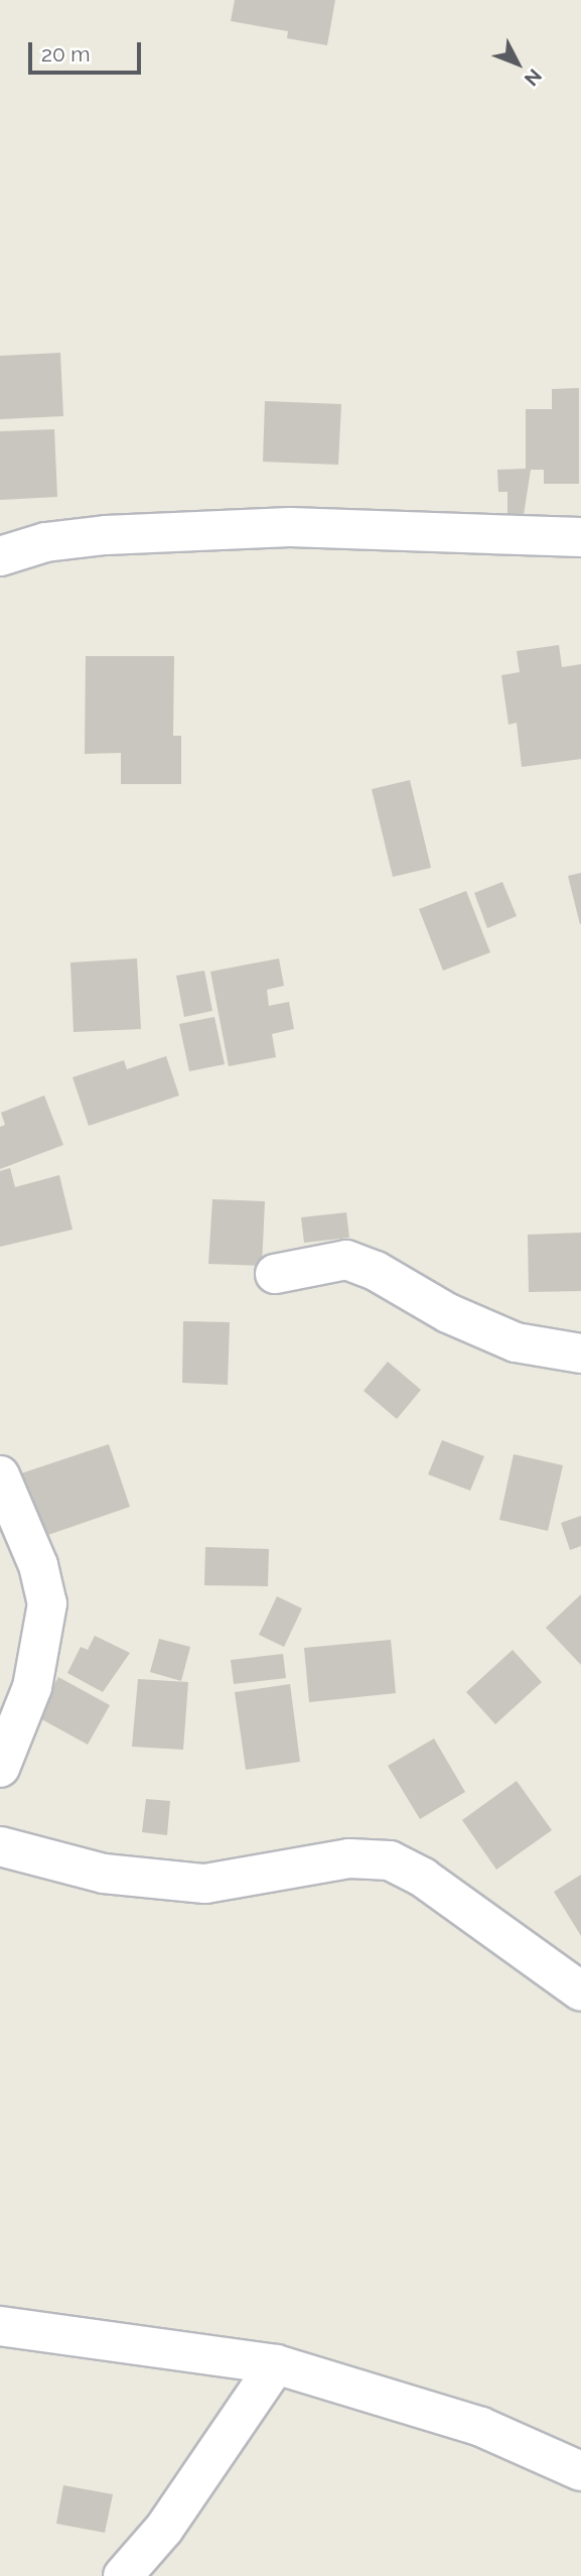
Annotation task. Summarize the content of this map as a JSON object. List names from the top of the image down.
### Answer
{
  "scale_bar": "20 m",
  "north": "bottom right"
}
